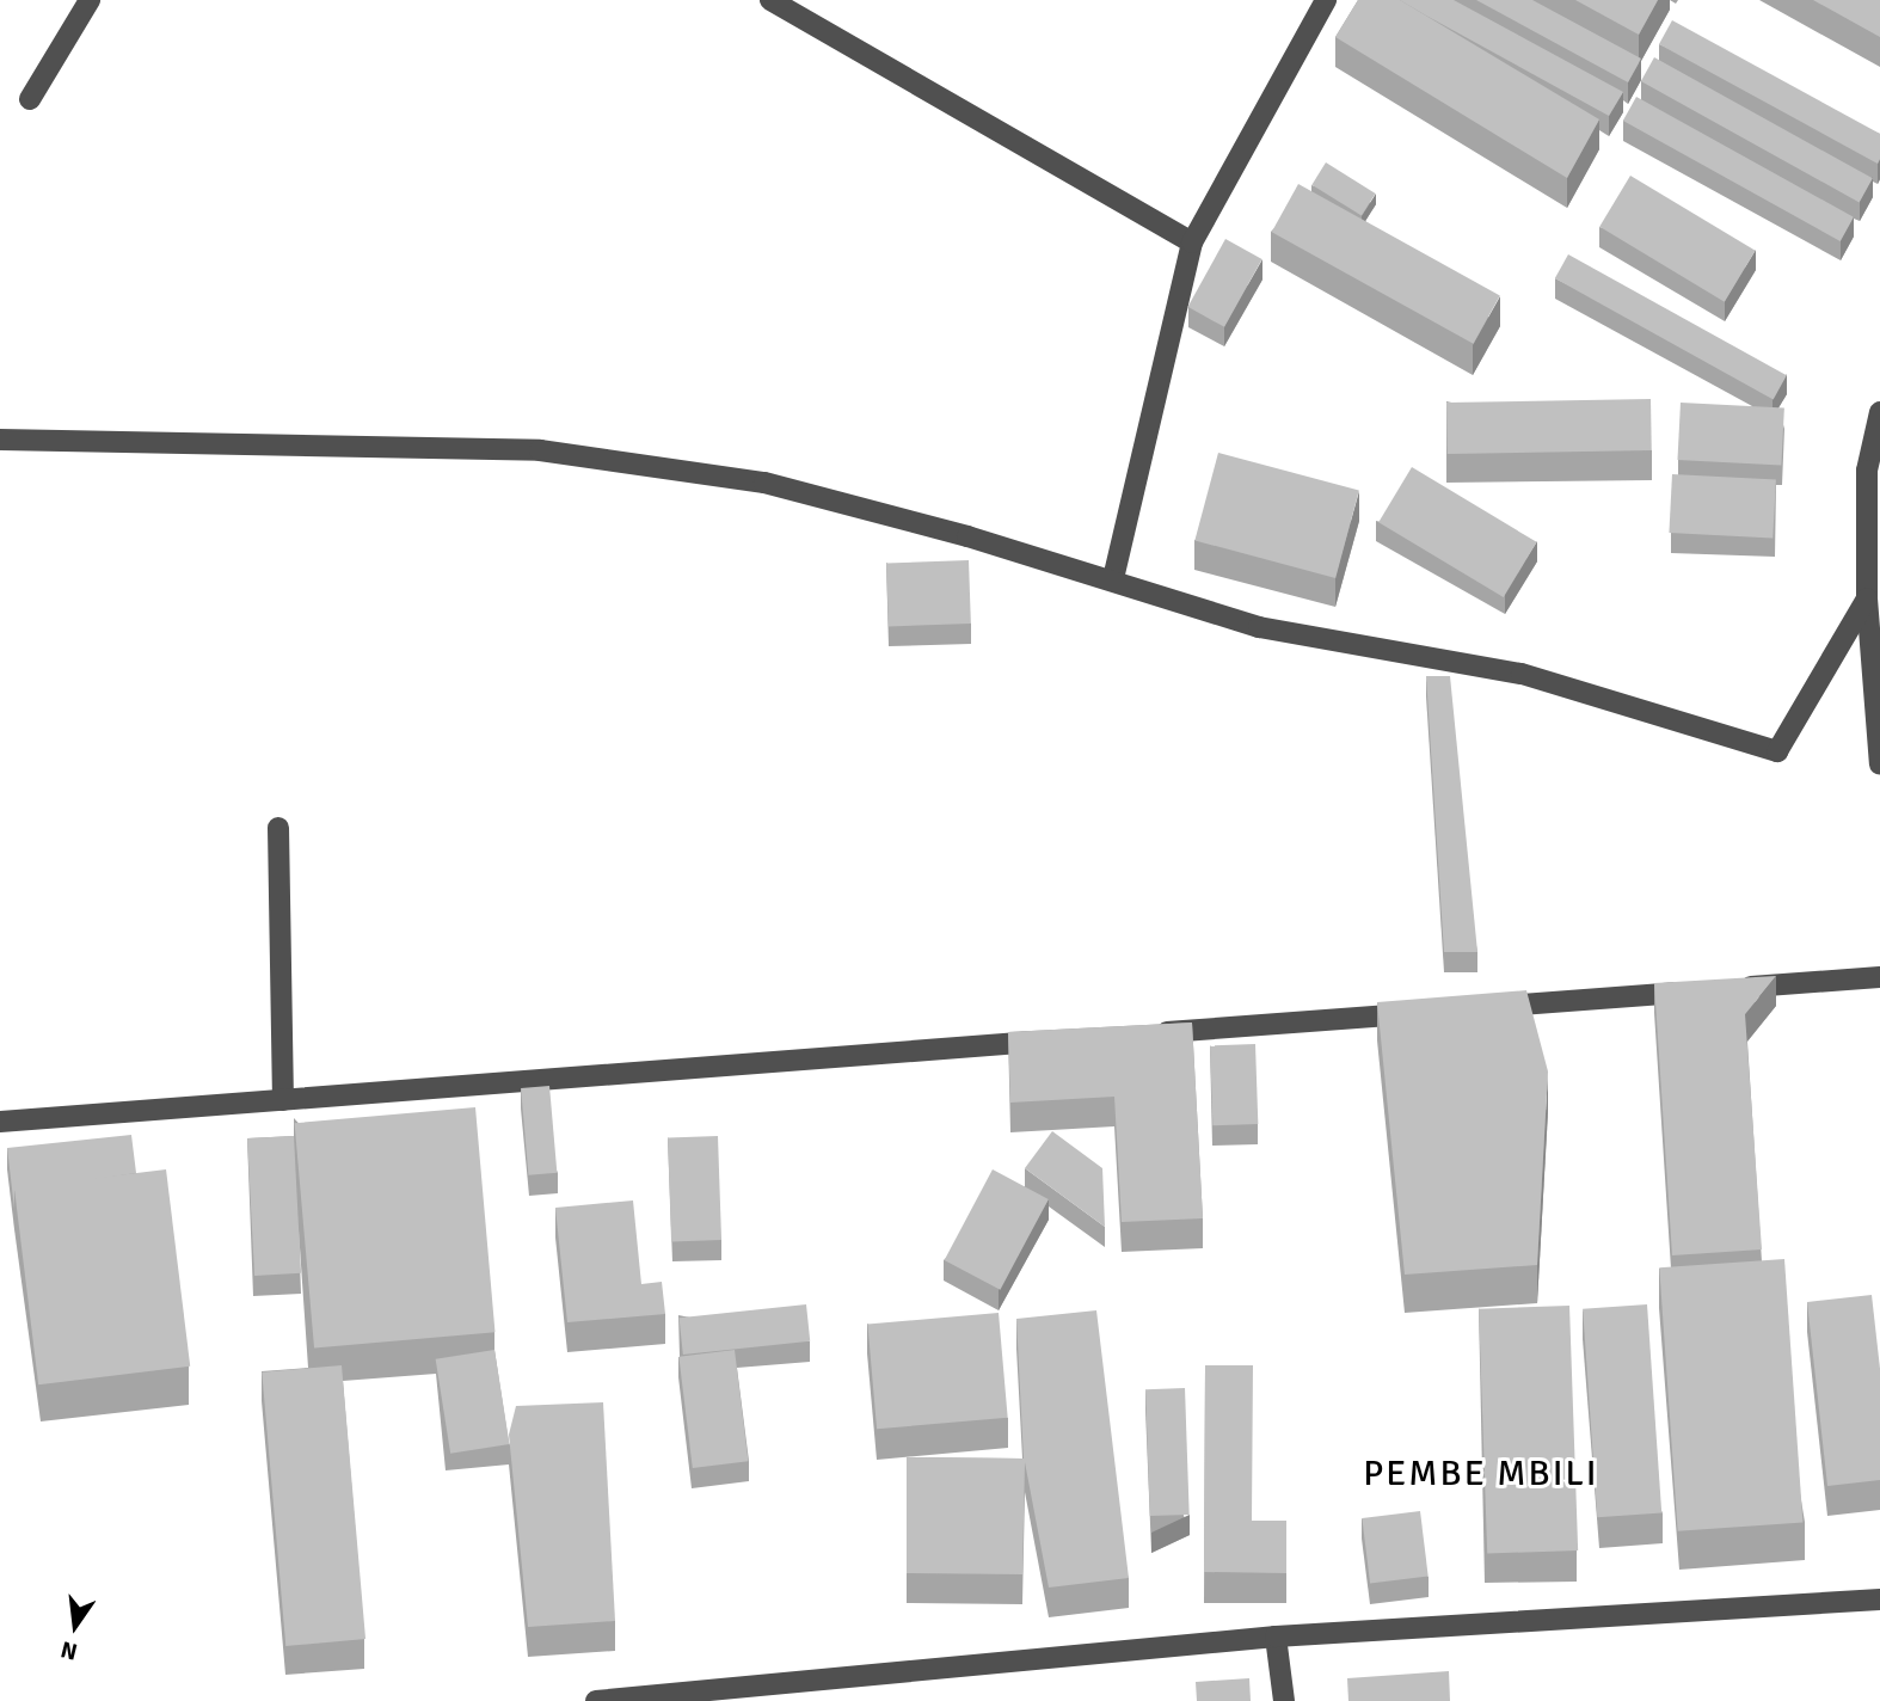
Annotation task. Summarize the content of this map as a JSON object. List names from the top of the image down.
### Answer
{
  "districts": ["PEMBE MBILI"],
  "north": "bottom"
}
